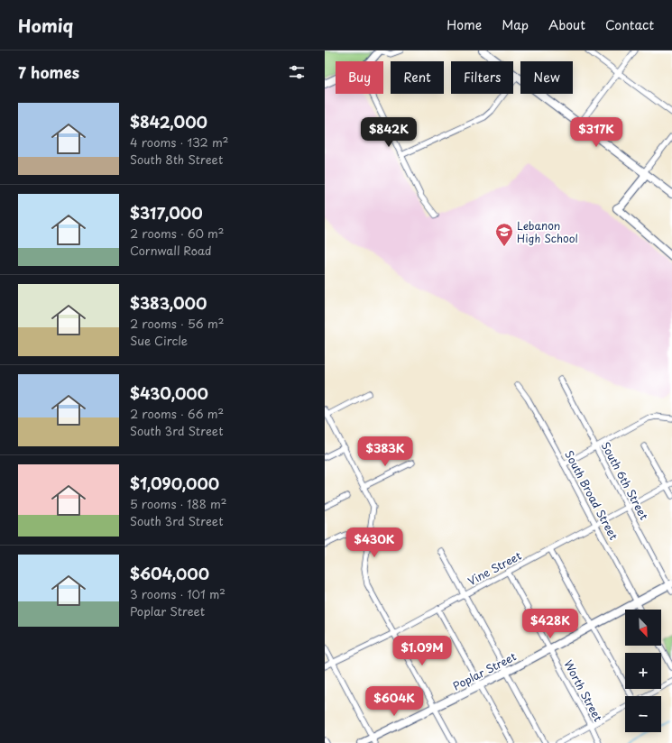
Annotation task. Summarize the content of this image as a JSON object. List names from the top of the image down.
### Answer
{
  "streets": {
    "street": [
      "South 6th Street",
      "South Broad Street",
      "Vine Street",
      "Poplar Street",
      "Worth Street"
    ]
  },
  "crossings": [
    ["South 6th Street", "Vine Street"],
    ["South 6th Street", "Poplar Street"],
    ["South Broad Street", "Vine Street"],
    ["South Broad Street", "Poplar Street"],
    ["Vine Street", "Worth Street"],
    ["Poplar Street", "Worth Street"]
  ],
  "places": {
    "school or university": ["Lebanon High School"]
  },
  "north": "bottom right",
  "page": {
    "header": "Homiq",
    "nav": [
      "Home",
      "Map",
      "About",
      "Contact"
    ],
    "heading": "7 homes",
    "chip": [
      "Buy",
      "Rent",
      "Filters",
      "New"
    ],
    "list": [
      {
        "name": "$842,000",
        "note": "4 rooms · 132 m² · South 8th Street"
      },
      {
        "name": "$317,000",
        "note": "2 rooms · 60 m² · Cornwall Road"
      },
      {
        "name": "$383,000",
        "note": "2 rooms · 56 m² · Sue Circle"
      },
      {
        "name": "$430,000",
        "note": "2 rooms · 66 m² · South 3rd Street"
      },
      {
        "name": "$1,090,000",
        "note": "5 rooms · 188 m² · South 3rd Street"
      },
      {
        "name": "$604,000",
        "note": "3 rooms · 101 m² · Poplar Street"
      }
    ],
    "price": [
      "$842K",
      "$317K",
      "$383K",
      "$430K",
      "$428K",
      "$1.09M",
      "$604K"
    ],
    "map_buttons": ["+", "−"]
  }
}
